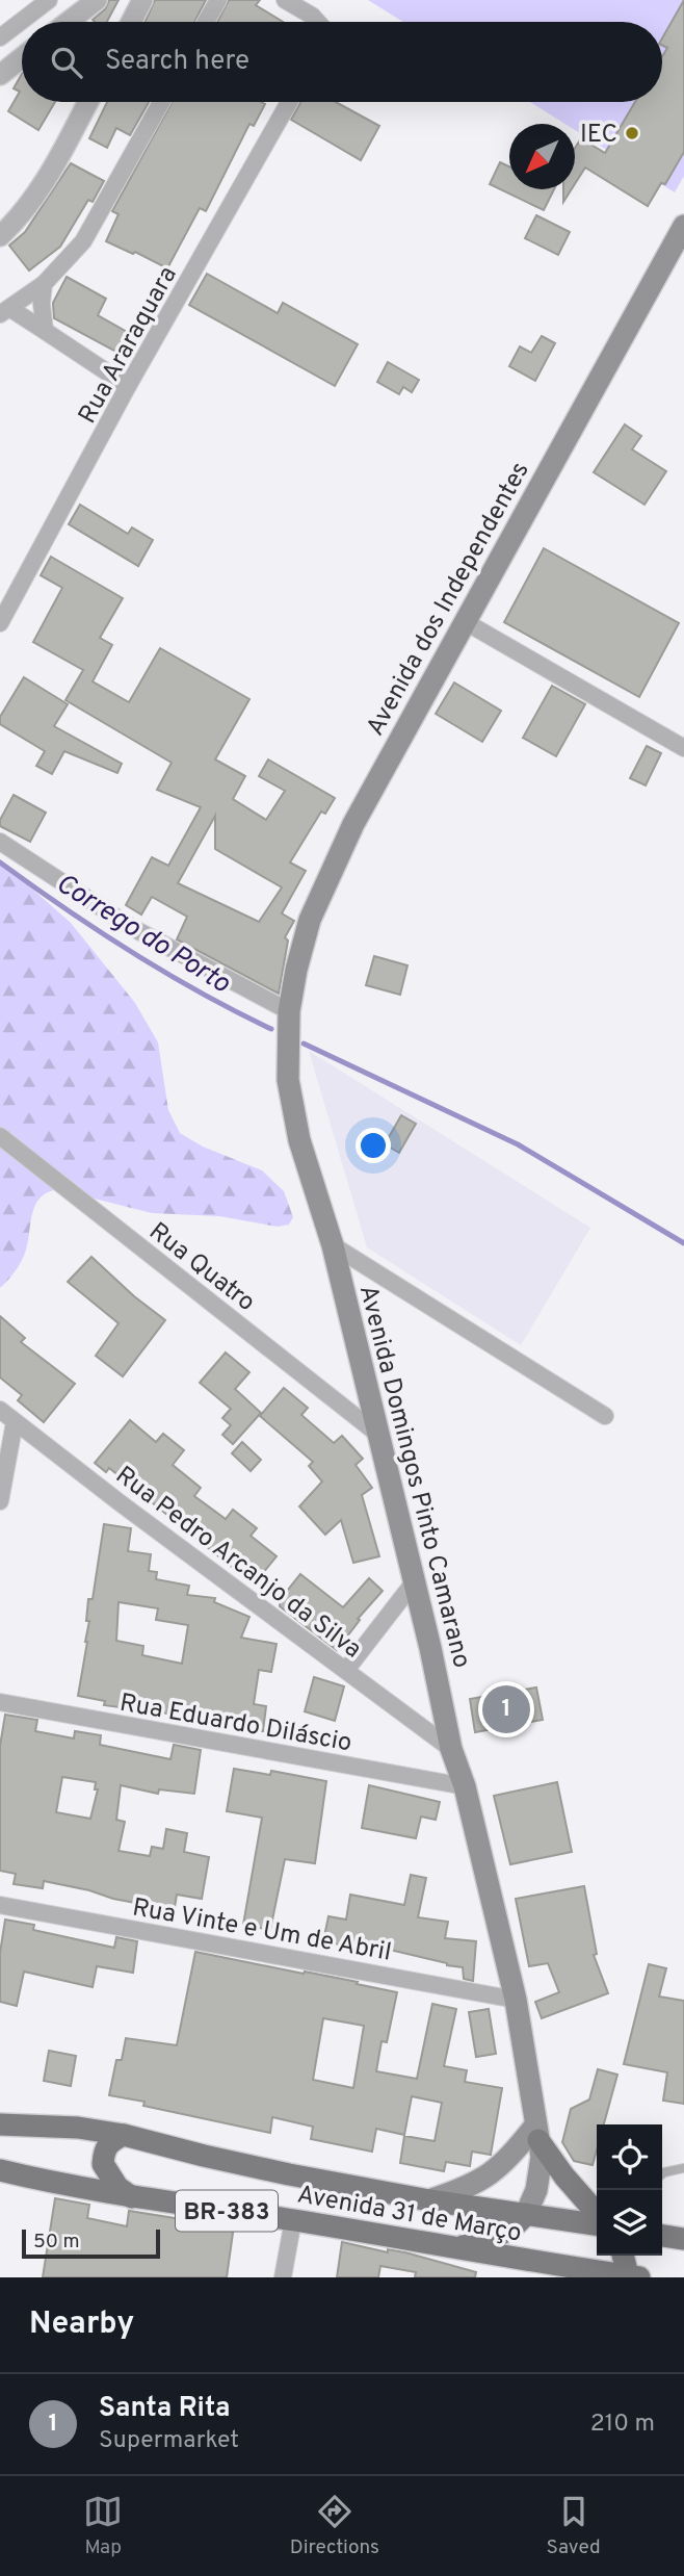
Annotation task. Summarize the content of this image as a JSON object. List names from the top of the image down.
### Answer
{
  "streets": {
    "main road": [
      "Avenida dos Independentes",
      "Avenida Domingos Pinto Camarano",
      "BR-383",
      "Avenida 31 de Março"
    ],
    "street": [
      "Rua Araraquara",
      "Rua Quatro",
      "Rua Pedro Arcanjo da Silva",
      "Rua Eduardo Diláscio",
      "Rua Vinte e Um de Abril"
    ]
  },
  "crossings": [
    ["Avenida dos Independentes", "Avenida Domingos Pinto Camarano"],
    ["Rua Quatro", "Avenida Domingos Pinto Camarano"],
    ["Avenida Domingos Pinto Camarano", "Rua Pedro Arcanjo da Silva"],
    ["Avenida Domingos Pinto Camarano", "Rua Eduardo Diláscio"],
    ["Avenida Domingos Pinto Camarano", "Rua Vinte e Um de Abril"],
    ["Avenida Domingos Pinto Camarano", "Avenida 31 de Março"]
  ],
  "water": ["Corrego do Porto"],
  "places": ["IEC"],
  "scale_bar": "50 m",
  "north": "bottom left",
  "page": {
    "search": "Search here",
    "pins": "1",
    "scale": "50 m",
    "heading": "Nearby",
    "list": [
      {
        "mark": "1",
        "name": "Santa Rita",
        "note": "Supermarket",
        "value": "210 m"
      }
    ],
    "nav": ["Map", "Directions", "Saved"]
  }
}
